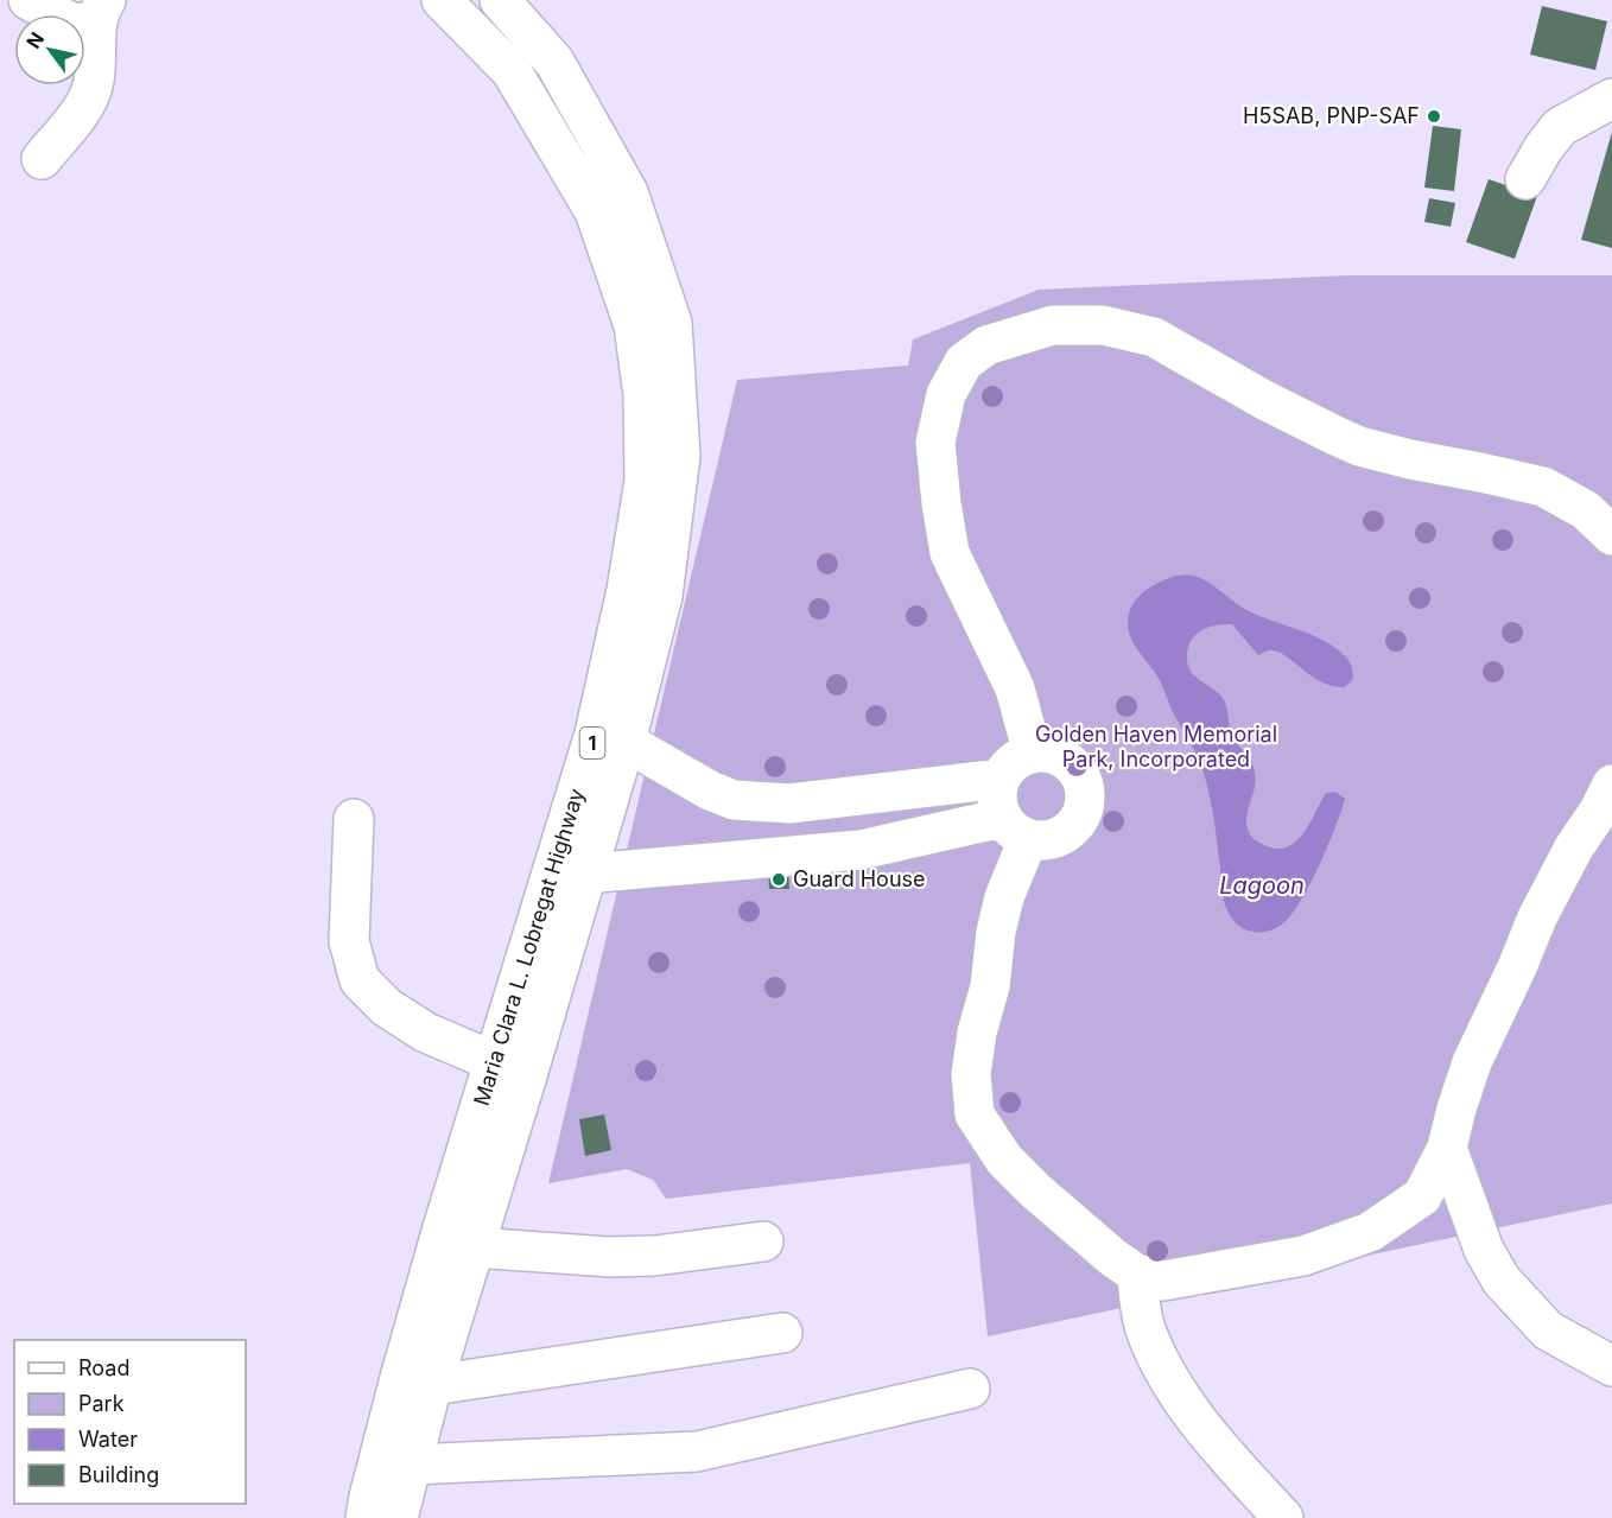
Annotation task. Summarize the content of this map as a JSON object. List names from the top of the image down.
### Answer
{
  "streets": {
    "main road": ["1", "Maria Clara L. Lobregat Highway"]
  },
  "water": ["Lagoon"],
  "parks": ["Golden Haven Memorial Park, Incorporated"],
  "places": ["H5SAB, PNP-SAF", "Guard House"],
  "legend": [
    "Road",
    "Park",
    "Water",
    "Building"
  ],
  "north": "top left"
}
